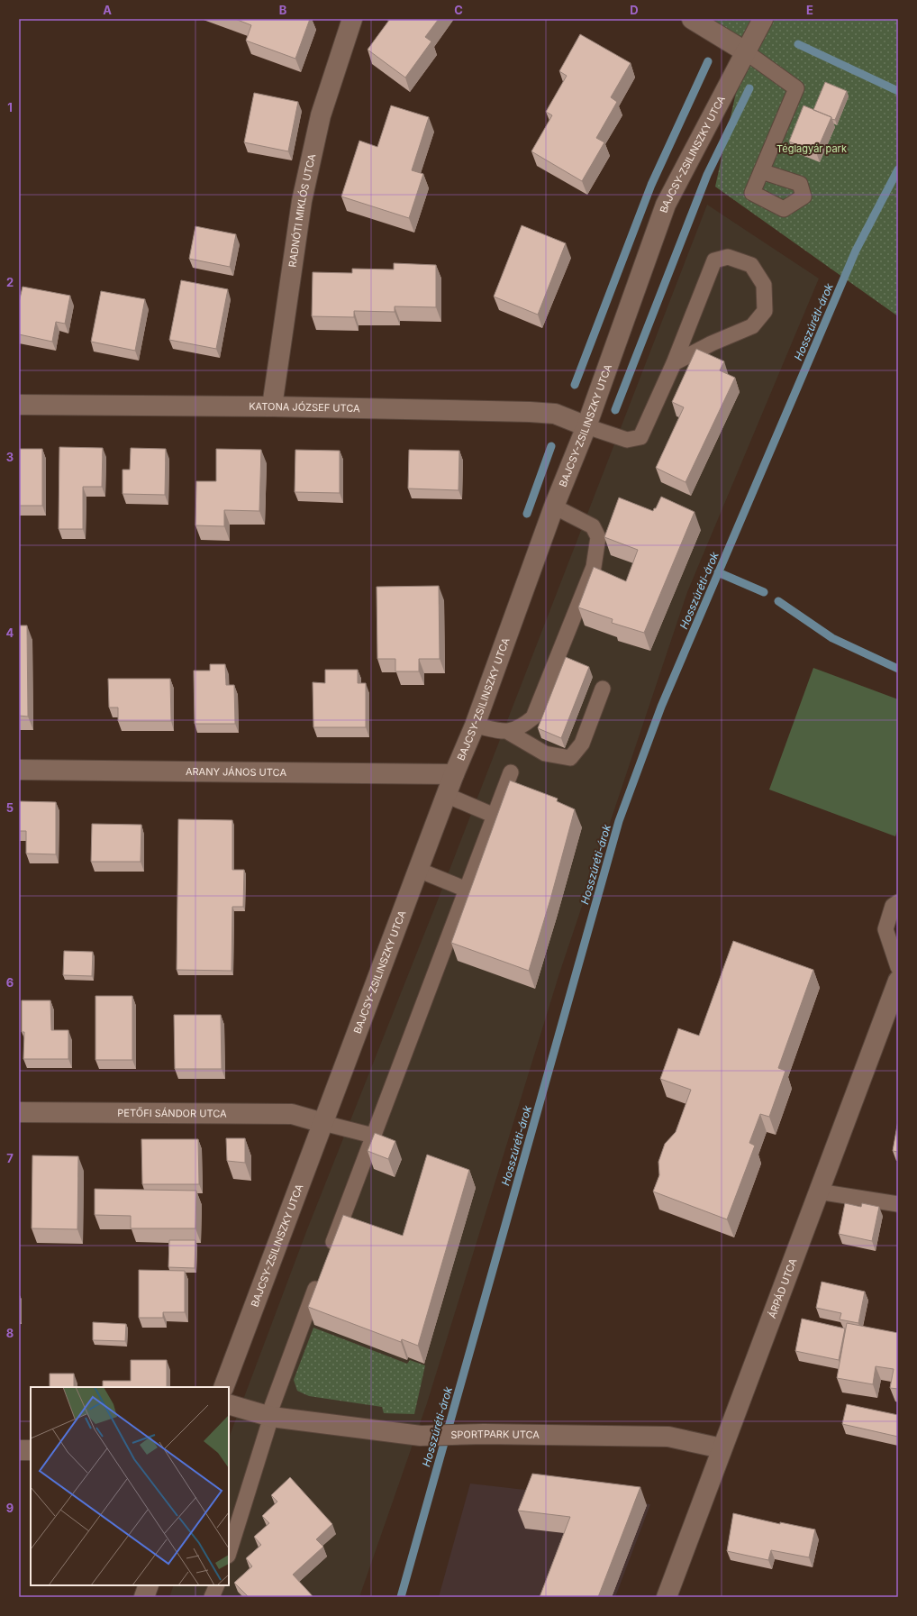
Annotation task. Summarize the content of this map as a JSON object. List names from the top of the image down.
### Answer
{
  "streets": {
    "street": [
      "BAJCSY-ZSILINSZKY UTCA",
      "RADNÓTI MIKLÓS UTCA",
      "KATONA JÓZSEF UTCA",
      "ARANY JÁNOS UTCA",
      "PETŐFI SÁNDOR UTCA",
      "ÁRPÁD UTCA",
      "SPORTPARK UTCA"
    ]
  },
  "crossings": [
    ["BAJCSY-ZSILINSZKY UTCA", "KATONA JÓZSEF UTCA"],
    ["BAJCSY-ZSILINSZKY UTCA", "ARANY JÁNOS UTCA"],
    ["BAJCSY-ZSILINSZKY UTCA", "PETŐFI SÁNDOR UTCA"],
    ["RADNÓTI MIKLÓS UTCA", "KATONA JÓZSEF UTCA"],
    ["ÁRPÁD UTCA", "SPORTPARK UTCA"]
  ],
  "water": ["Hosszúréti-árok"],
  "parks": ["Téglagyár park"],
  "grid": {
    "columns": [
      "A",
      "B",
      "C",
      "D",
      "E"
    ],
    "rows": [
      "1",
      "2",
      "3",
      "4",
      "5",
      "6",
      "7",
      "8",
      "9"
    ]
  }
}
